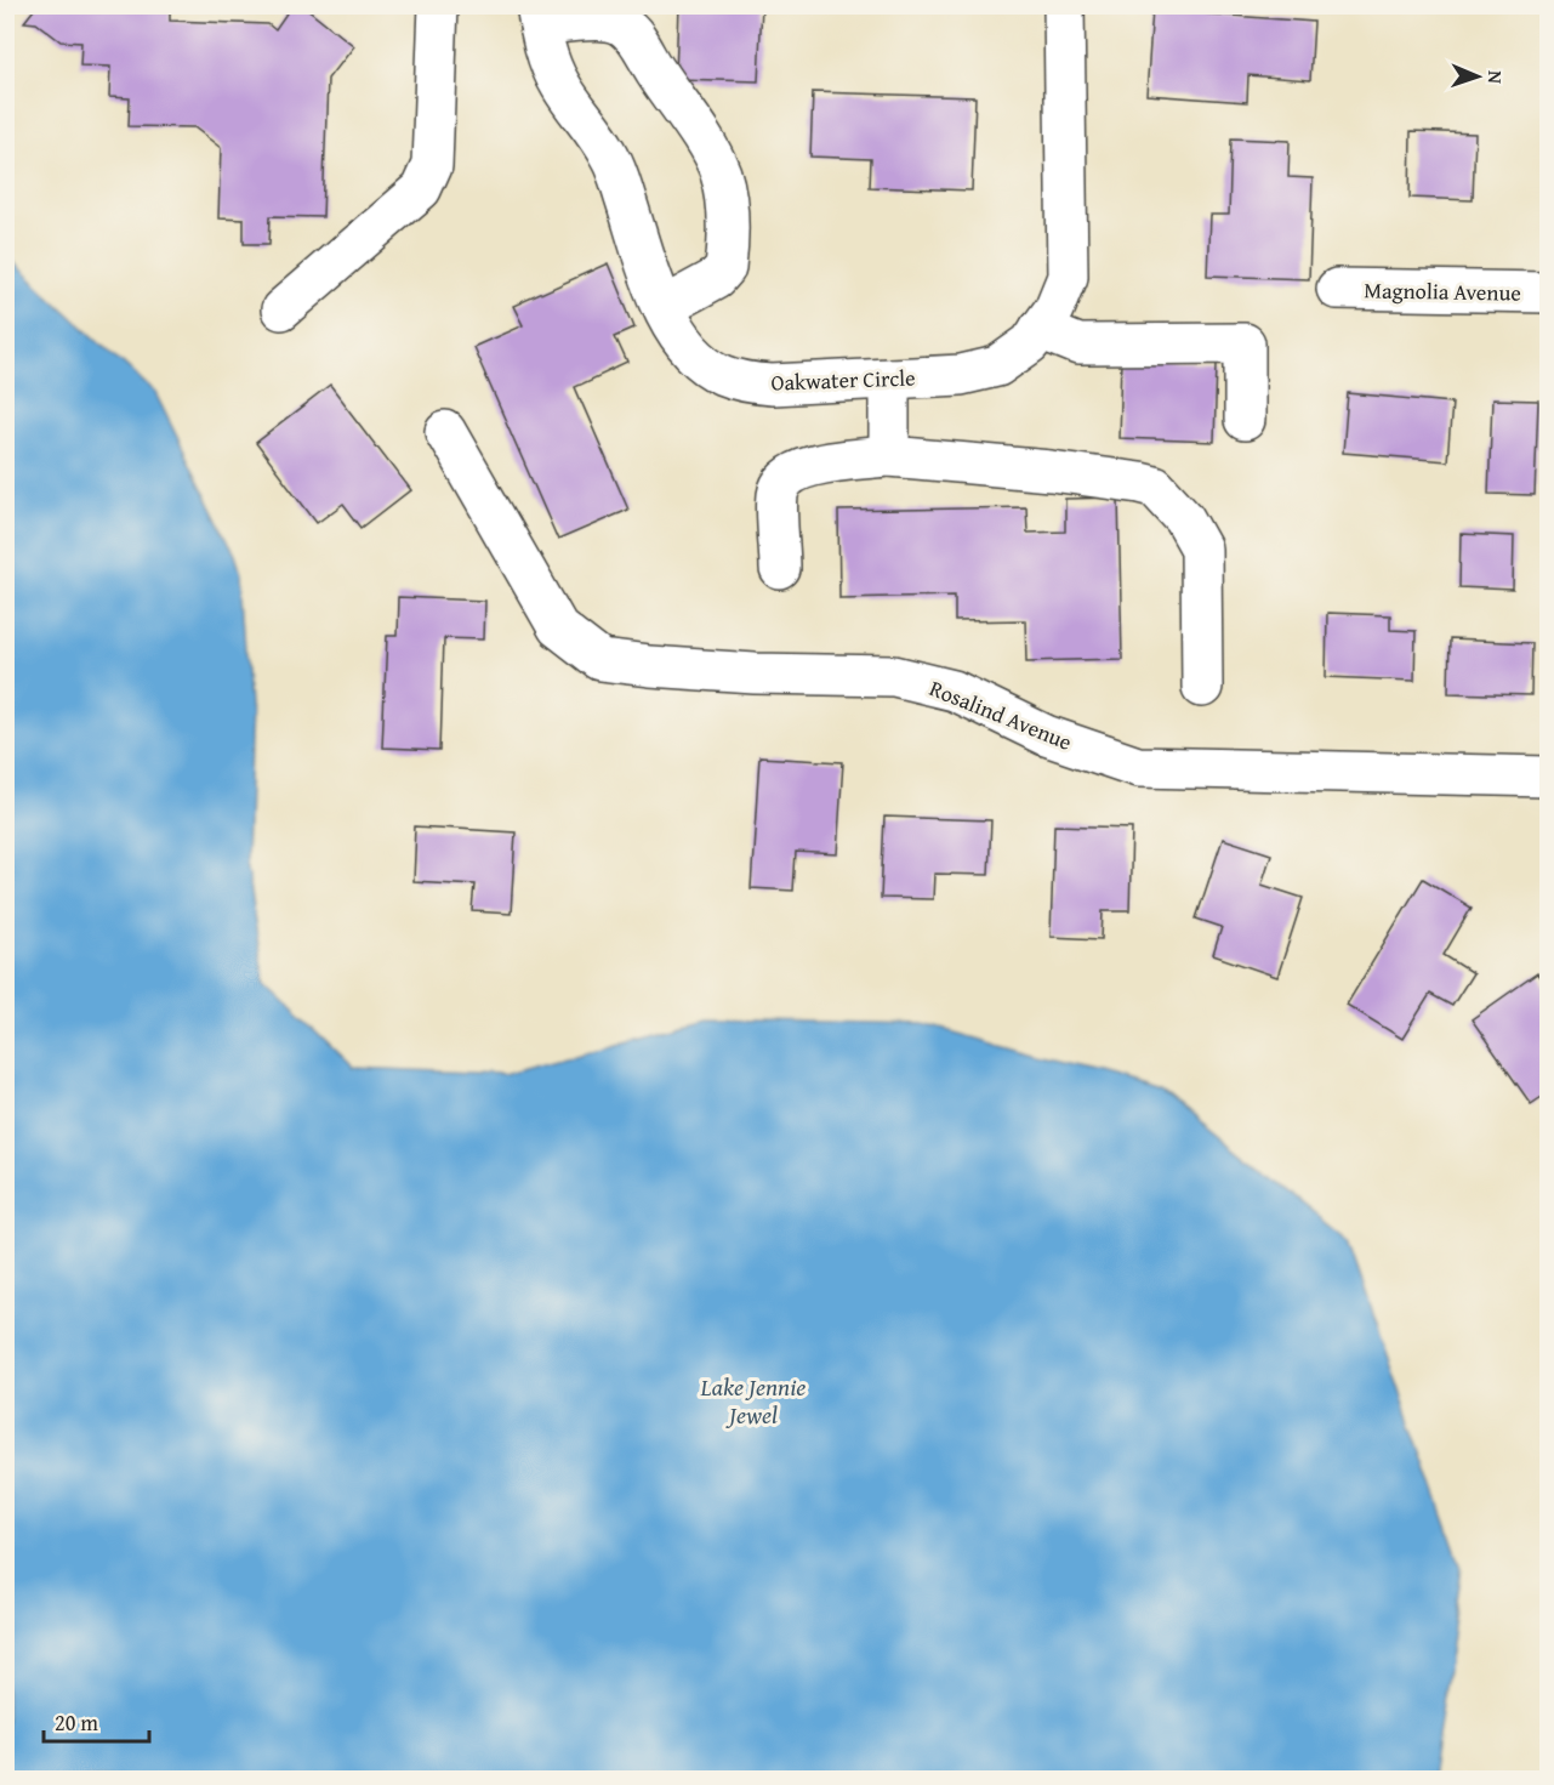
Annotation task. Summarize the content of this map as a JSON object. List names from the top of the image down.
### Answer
{
  "streets": {
    "street": ["Magnolia Avenue", "Oakwater Circle", "Rosalind Avenue"]
  },
  "water": ["Lake Jennie Jewel"],
  "scale_bar": "20 m",
  "north": "right"
}
